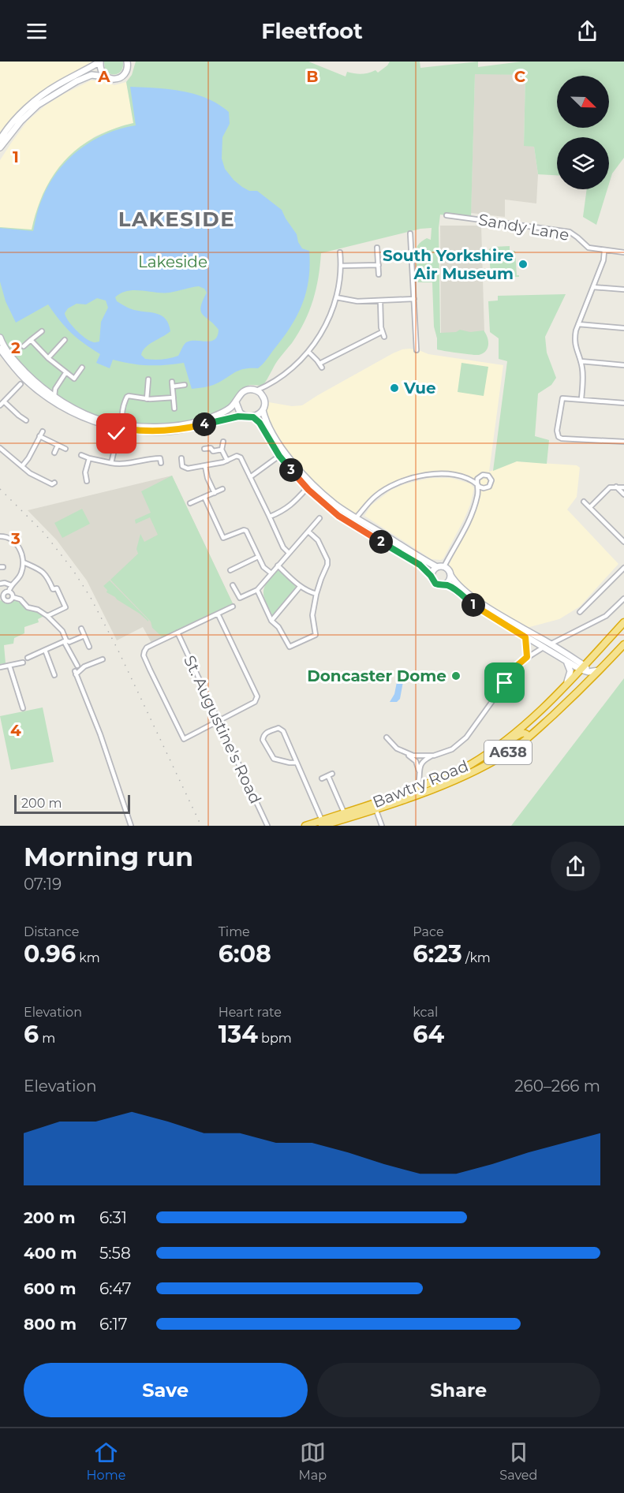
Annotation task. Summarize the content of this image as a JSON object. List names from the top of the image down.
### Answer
{
  "streets": {
    "highway": ["A638", "Bawtry Road"],
    "street": ["Sandy Lane", "St. Augustine's Road"]
  },
  "districts": ["LAKESIDE"],
  "parks": ["Lakeside"],
  "places": ["South Yorkshire Air Museum", "Vue", "Doncaster Dome"],
  "scale_bar": "200 m",
  "north": "bottom right",
  "page": {
    "header": "Fleetfoot",
    "pins": [
      "4",
      "3",
      "2",
      "1"
    ],
    "scale": "200 m",
    "heading": ["Morning run", "07:19"],
    "stats": [
      ["Distance", "0.96 km"],
      ["Time", "6:08"],
      ["Pace", "6:23 /km"],
      ["Elevation", "6 m"],
      ["Heart rate", "134 bpm"],
      ["kcal", "64"]
    ],
    "chart": ["Elevation", "260–266 m"],
    "list": [
      {
        "name": "200 m",
        "note": "6:31"
      },
      {
        "name": "400 m",
        "note": "5:58"
      },
      {
        "name": "600 m",
        "note": "6:47"
      },
      {
        "name": "800 m",
        "note": "6:17"
      }
    ],
    "buttons": ["Save", "Share"],
    "tabs": ["Home", "Map", "Saved"]
  },
  "grid": {
    "columns": ["A", "B", "C"],
    "rows": [
      "1",
      "2",
      "3",
      "4"
    ]
  }
}
